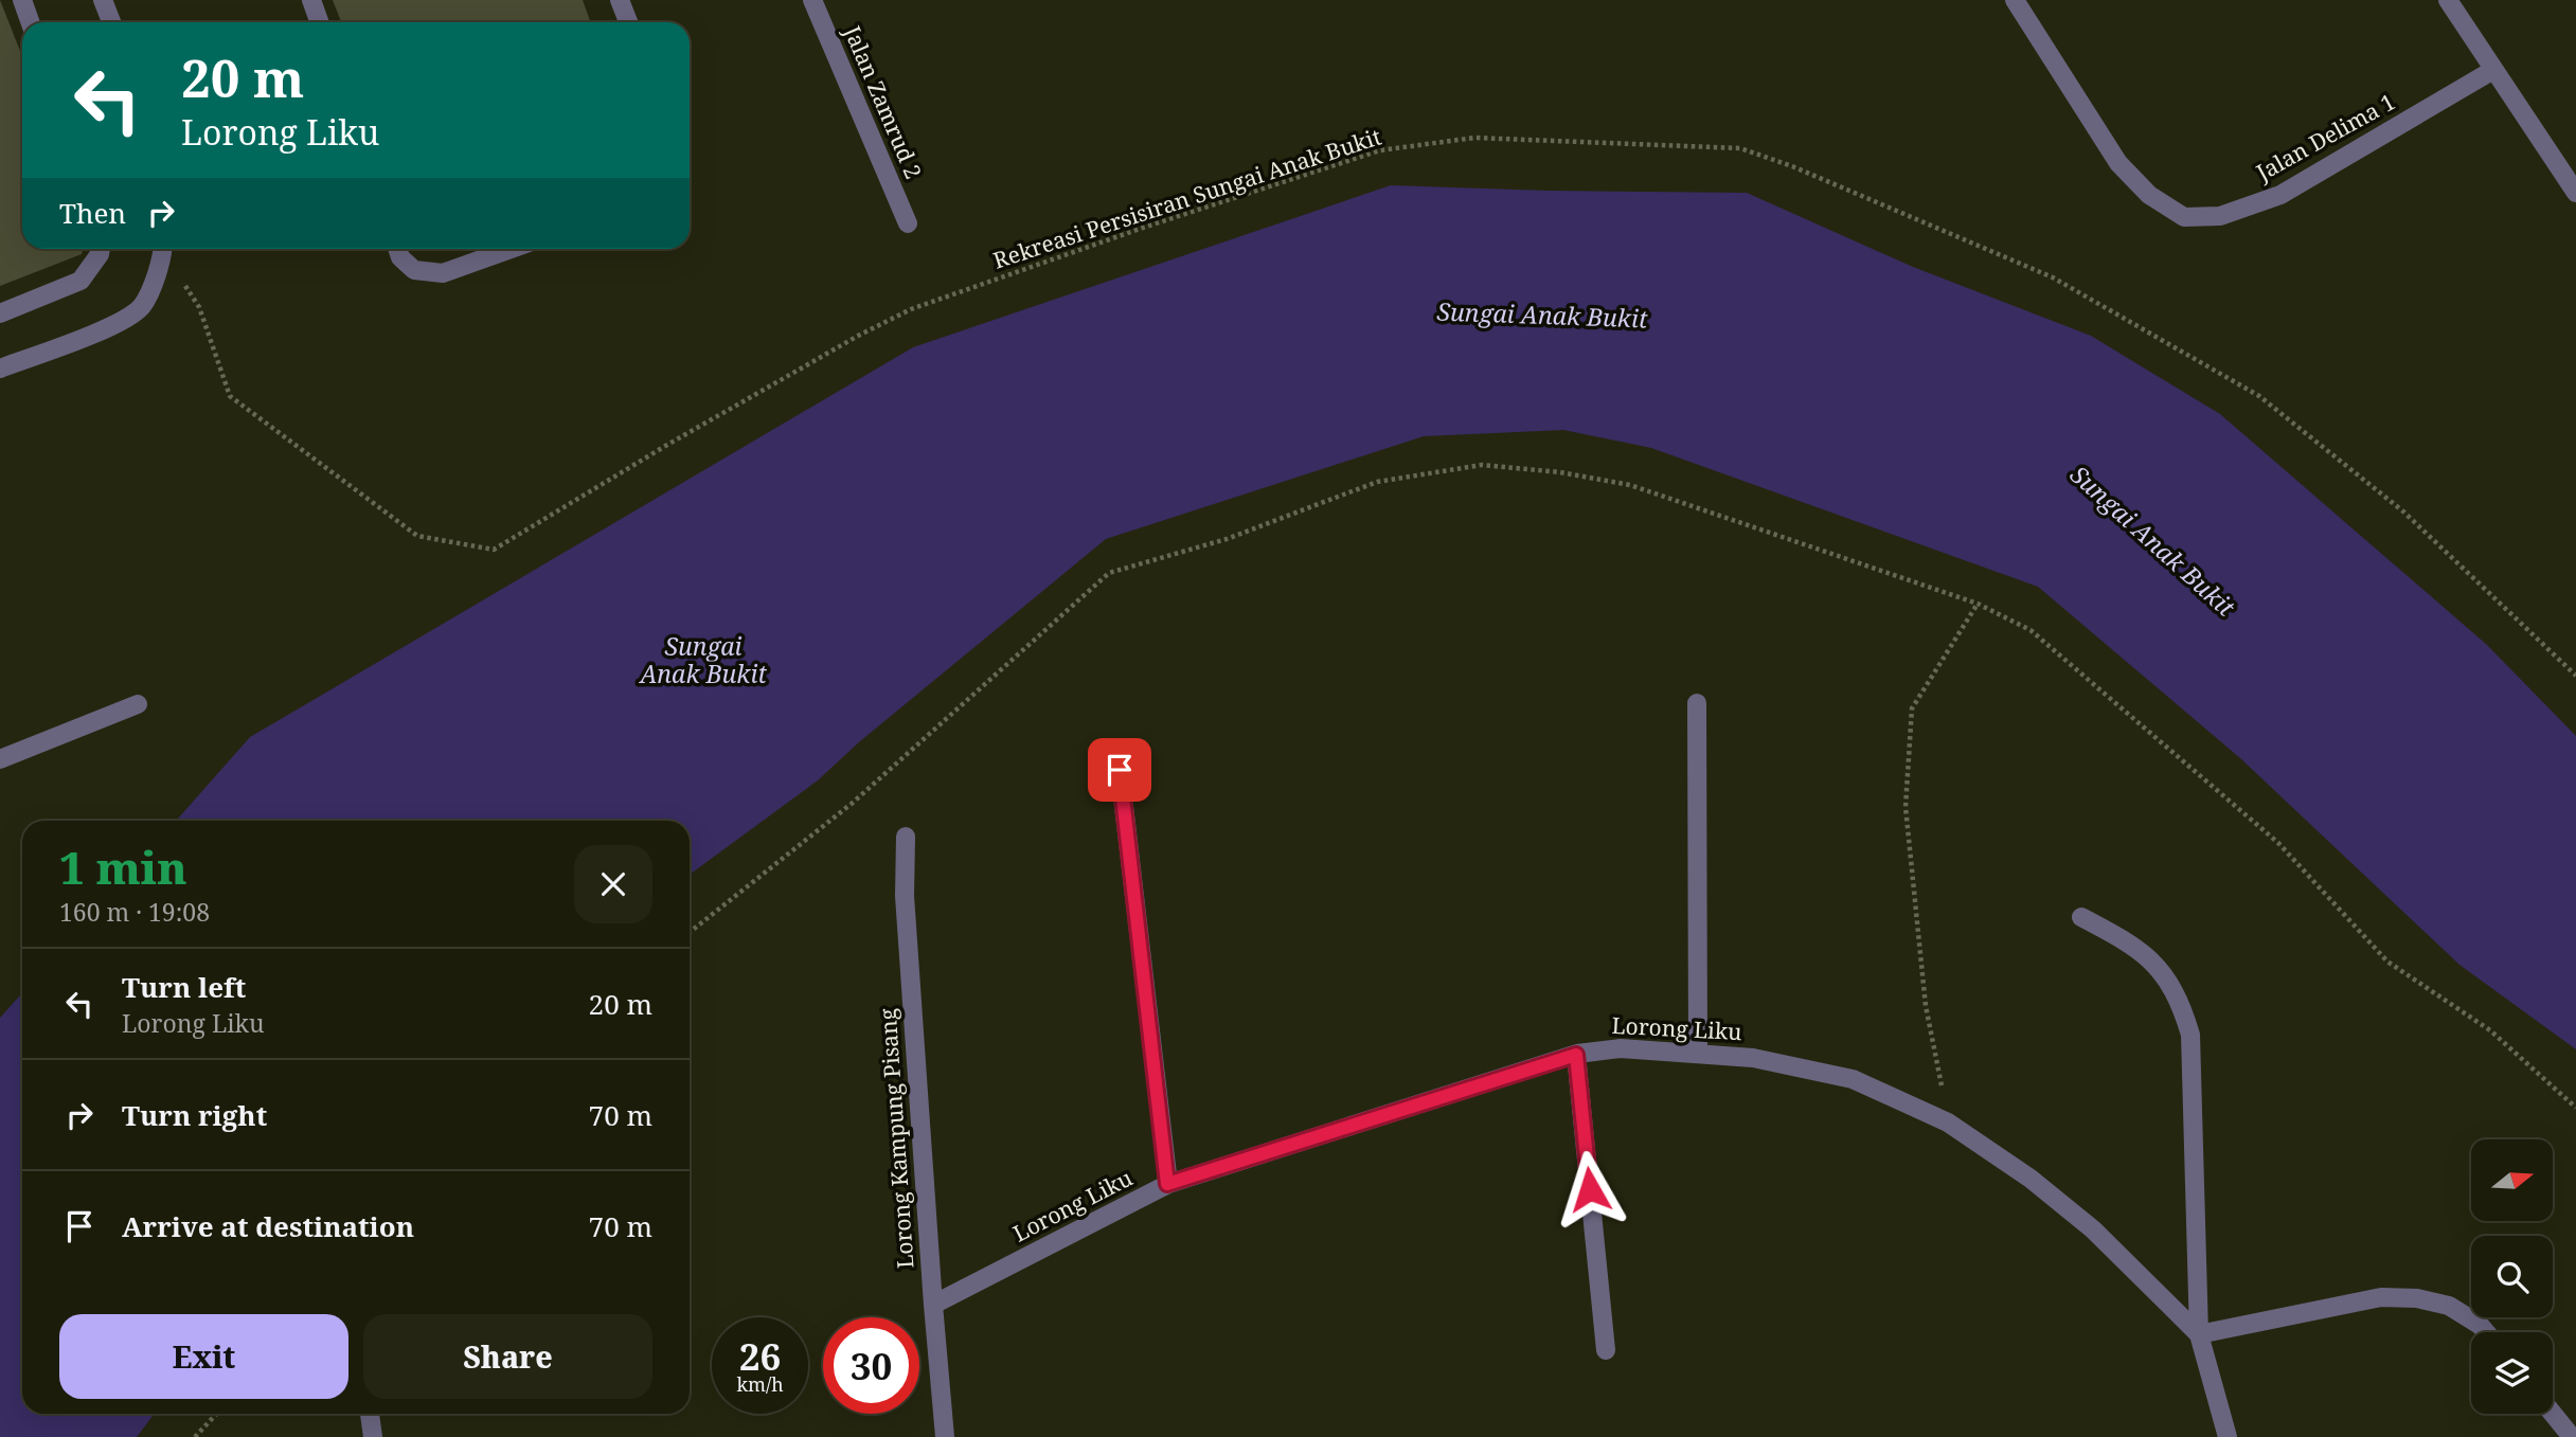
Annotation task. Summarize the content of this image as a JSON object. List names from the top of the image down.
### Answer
{
  "streets": {
    "street": [
      "Jalan Zamrud 2",
      "Jalan Delima 1",
      "Lorong Liku",
      "Lorong Kampung Pisang"
    ],
    "path": ["Rekreasi Persisiran Sungai Anak Bukit"]
  },
  "crossings": [
    ["Lorong Liku", "Lorong Kampung Pisang"]
  ],
  "water": ["Sungai Anak Bukit"],
  "north": "right",
  "page": {
    "turn": ["20 m", "Lorong Liku"],
    "then": "Then",
    "heading": ["1 min", "160 m · 19:08"],
    "list": [
      {
        "name": "Turn left",
        "note": "Lorong Liku",
        "value": "20 m"
      },
      {
        "name": "Turn right",
        "value": "70 m"
      },
      {
        "name": "Arrive at destination",
        "value": "70 m"
      }
    ],
    "buttons": ["Exit", "Share"],
    "speed": "26 km/h",
    "limit": "30"
  }
}
